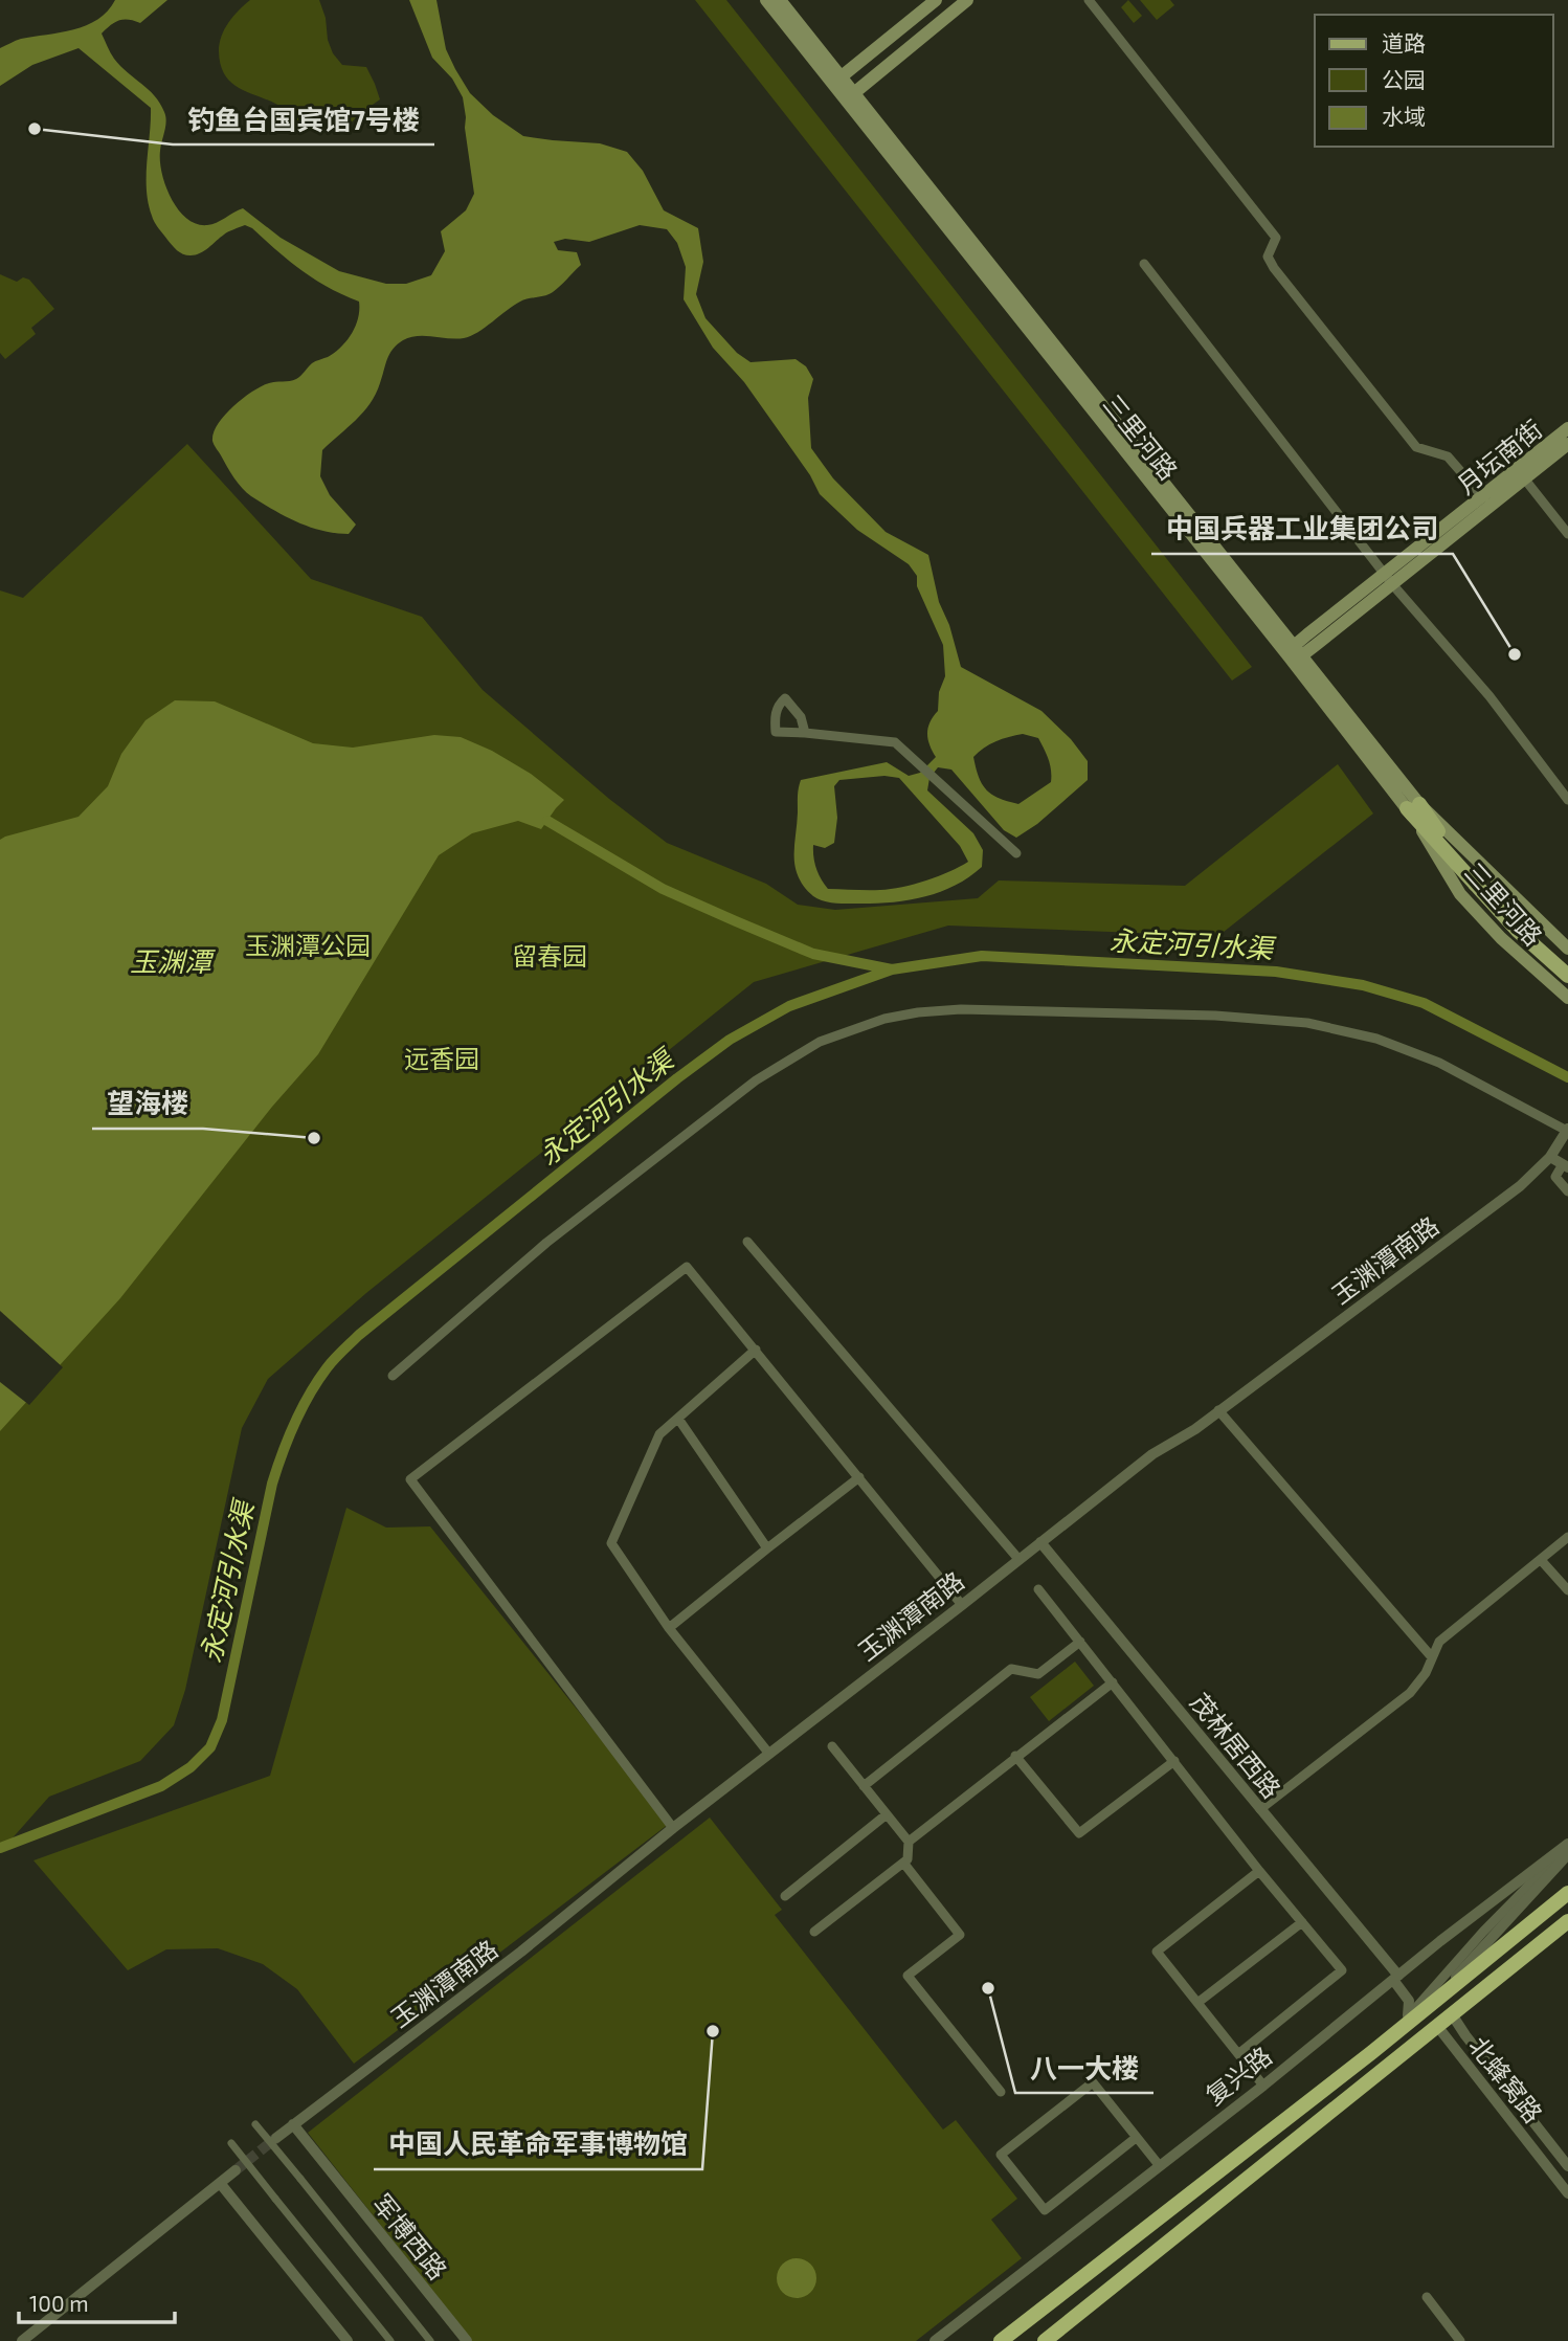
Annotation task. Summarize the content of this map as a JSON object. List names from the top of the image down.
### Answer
{
  "streets": {
    "main road": ["三里河路", "月坛南街"],
    "street": [
      "玉渊潭南路",
      "茂林居西路",
      "复兴路",
      "北蜂窝路",
      "军博西路"
    ]
  },
  "crossings": [
    ["三里河路", "月坛南街"],
    ["玉渊潭南路", "茂林居西路"],
    ["玉渊潭南路", "军博西路"],
    ["茂林居西路", "复兴路"]
  ],
  "water": ["永定河引水渠", "玉渊潭"],
  "parks": ["玉渊潭公园", "留春园", "远香园"],
  "places": [
    "钓鱼台国宾馆7号楼",
    "中国兵器工业集团公司",
    "望海楼",
    "八一大楼",
    "中国人民革命军事博物馆"
  ],
  "legend": ["道路", "公园", "水域"],
  "scale_bar": "100 m"
}
